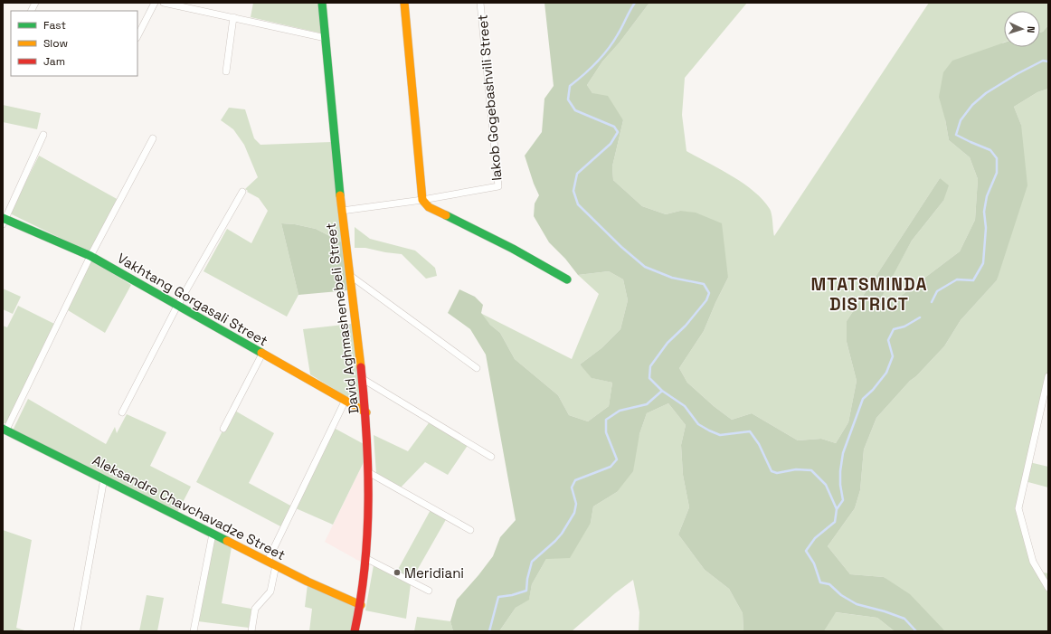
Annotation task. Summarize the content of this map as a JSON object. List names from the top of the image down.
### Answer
{
  "streets": {
    "street": [
      "Iakob Gogebashvili Street",
      "Vakhtang Gorgasali Street",
      "David Aghmashenebeli Street",
      "Aleksandre Chavchavadze Street"
    ]
  },
  "crossings": [
    ["Iakob Gogebashvili Street", "David Aghmashenebeli Street"],
    ["Vakhtang Gorgasali Street", "David Aghmashenebeli Street"],
    ["David Aghmashenebeli Street", "Aleksandre Chavchavadze Street"]
  ],
  "districts": ["MTATSMINDA DISTRICT"],
  "places": ["Meridiani"],
  "legend": ["Fast", "Slow", "Jam"],
  "north": "right"
}
